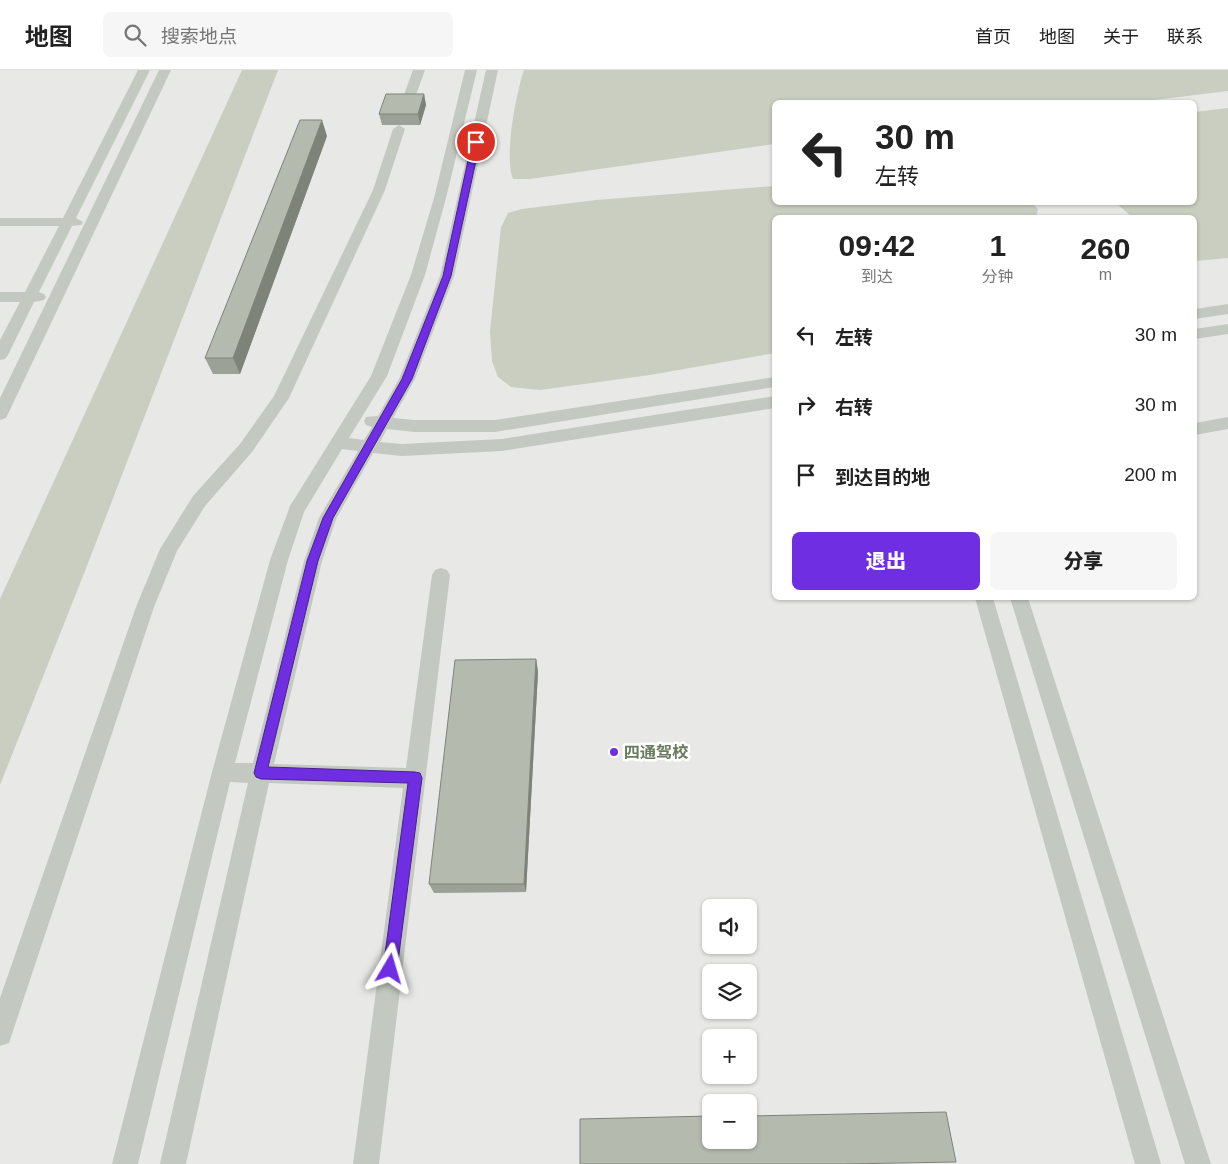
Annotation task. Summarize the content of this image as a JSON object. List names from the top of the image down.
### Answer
{
  "places": ["四通驾校"],
  "page": {
    "header": "地图",
    "search": "搜索地点",
    "nav": [
      "首页",
      "地图",
      "关于",
      "联系"
    ],
    "turn": ["30 m", "左转"],
    "eta": [
      "09:42",
      "到达",
      "1",
      "分钟",
      "260",
      "m"
    ],
    "list": [
      {
        "name": "左转",
        "value": "30 m"
      },
      {
        "name": "右转",
        "value": "30 m"
      },
      {
        "name": "到达目的地",
        "value": "200 m"
      }
    ],
    "buttons": ["退出", "分享"],
    "map_buttons": ["+", "−"]
  }
}
